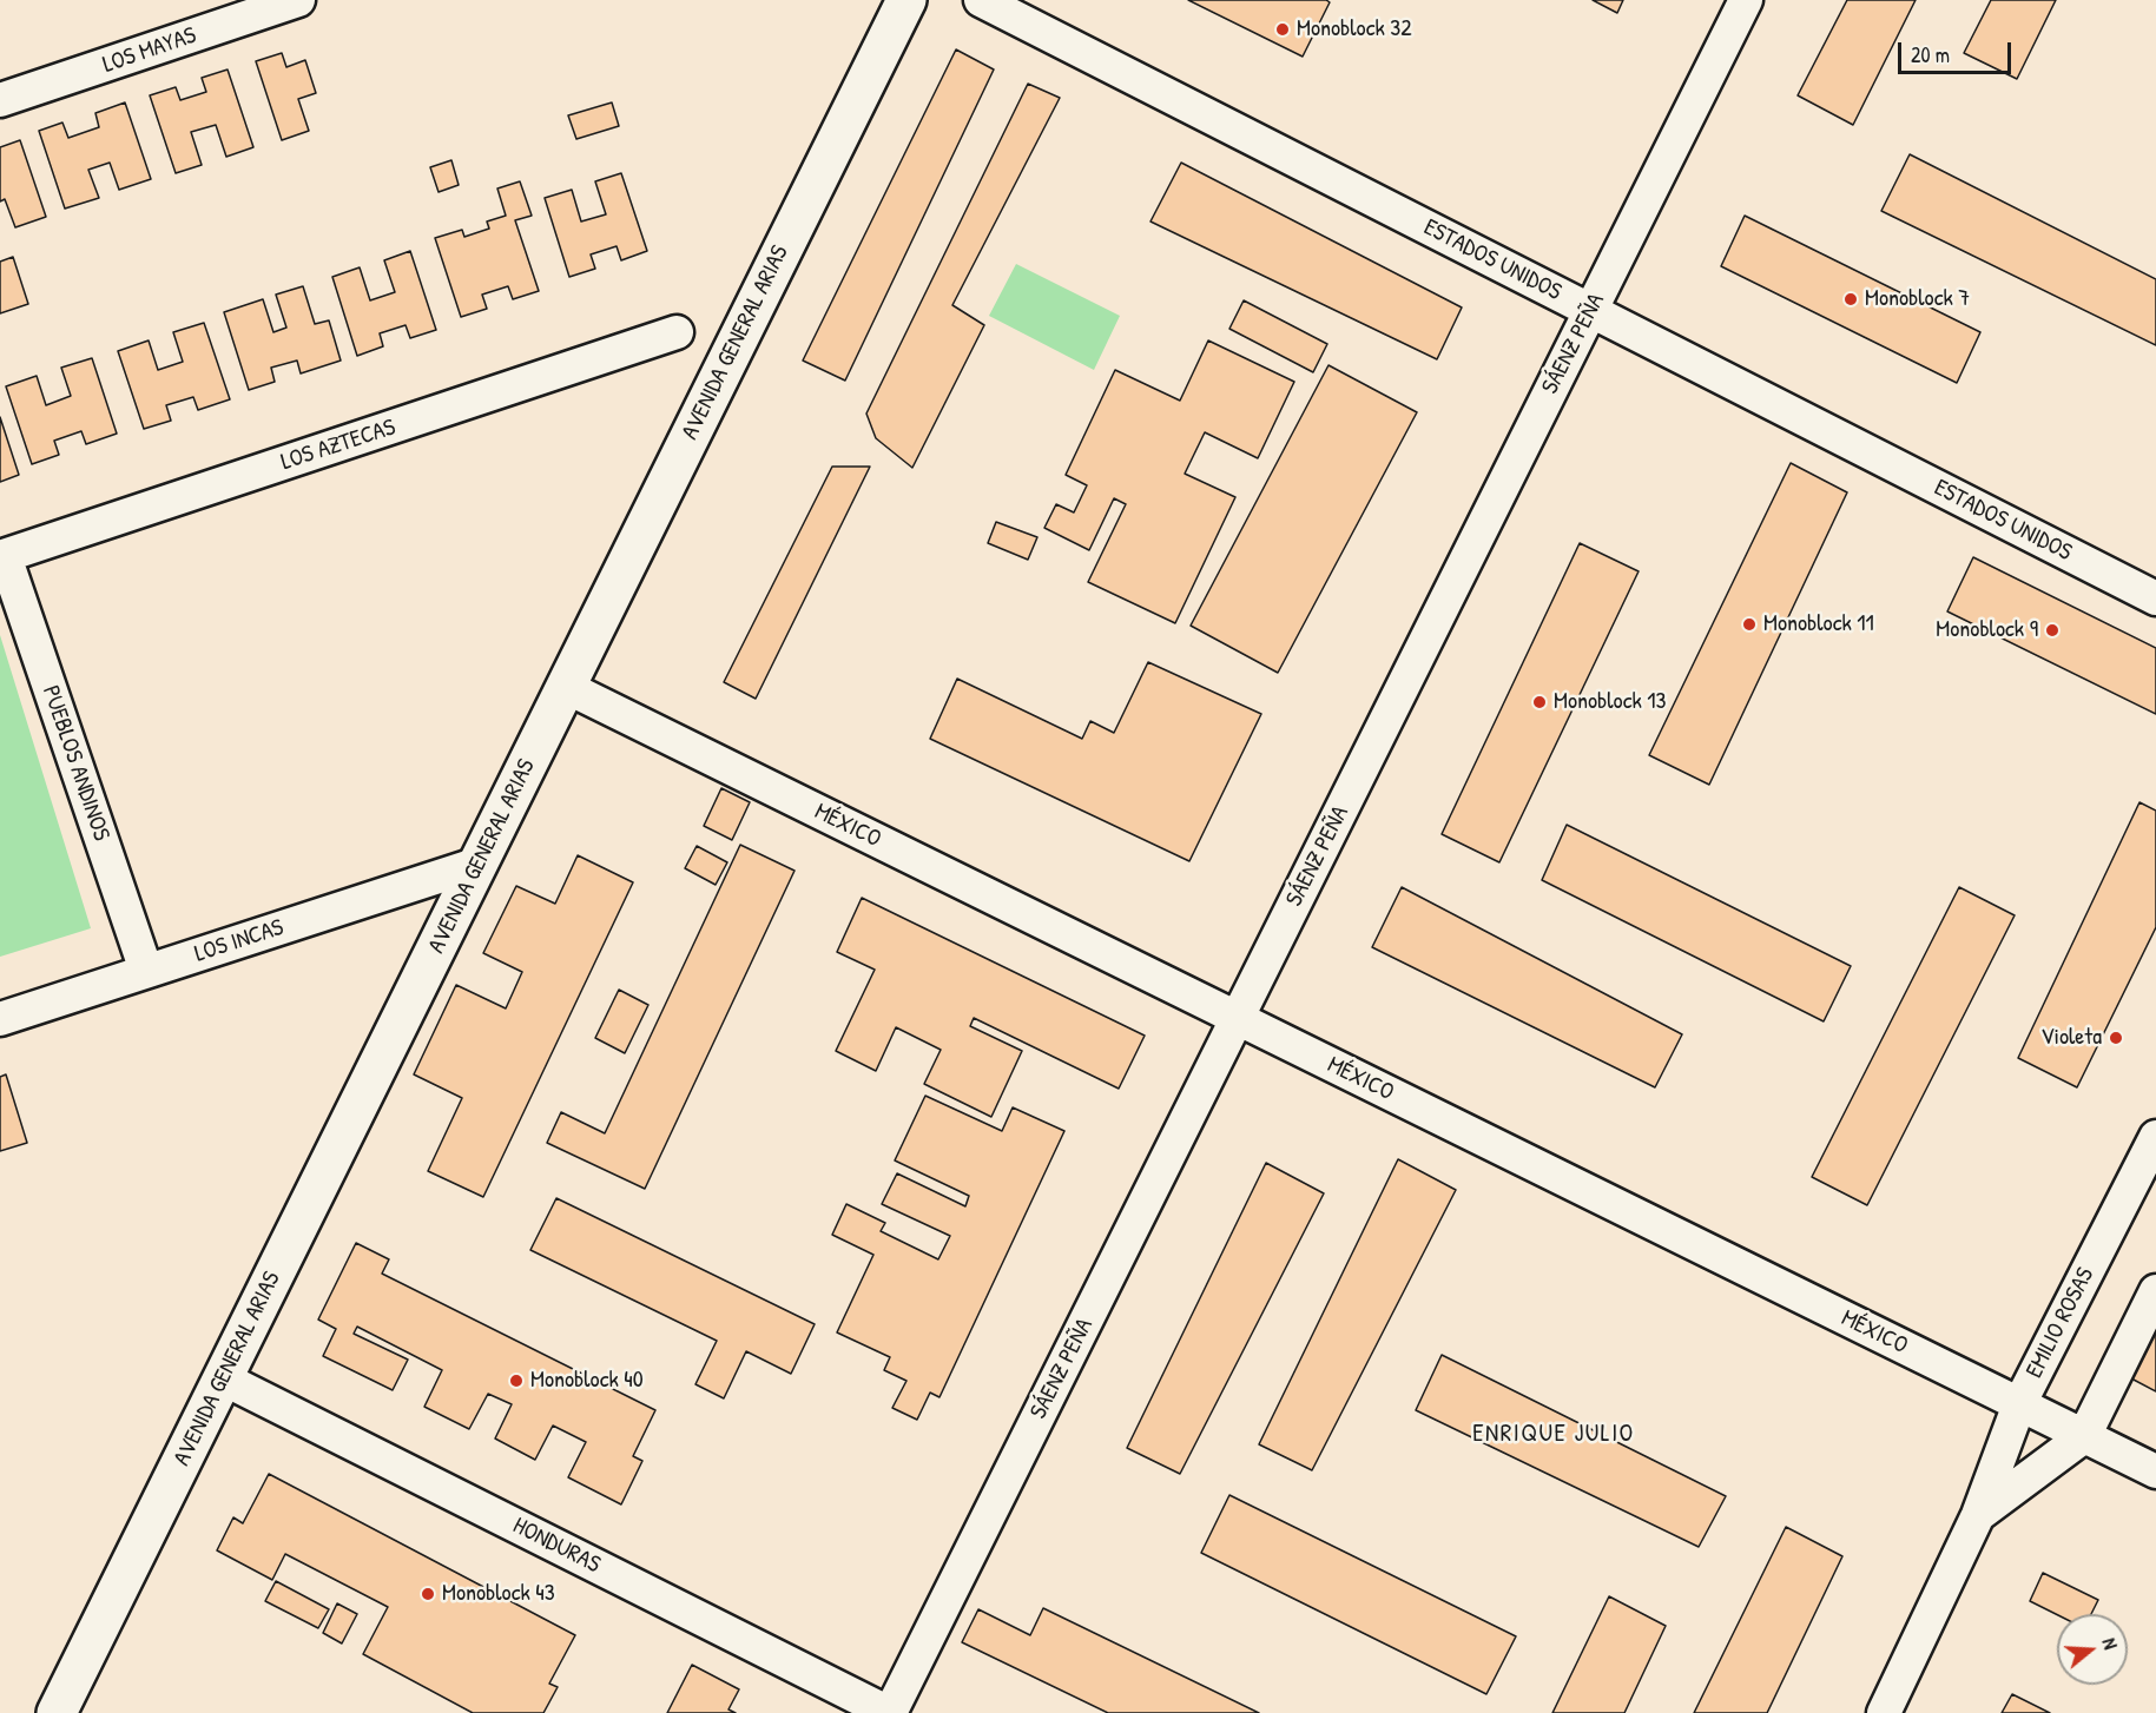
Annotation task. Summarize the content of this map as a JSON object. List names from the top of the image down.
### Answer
{
  "streets": {
    "main road": ["AVENIDA GENERAL ARIAS"],
    "street": [
      "LOS MAYAS",
      "ESTADOS UNIDOS",
      "SÁENZ PEÑA",
      "LOS AZTECAS",
      "PUEBLOS ANDINOS",
      "MÉXICO",
      "LOS INCAS",
      "EMILIO ROSAS",
      "HONDURAS"
    ]
  },
  "crossings": [
    ["ESTADOS UNIDOS", "SÁENZ PEÑA"],
    ["AVENIDA GENERAL ARIAS", "MÉXICO"],
    ["AVENIDA GENERAL ARIAS", "LOS INCAS"],
    ["AVENIDA GENERAL ARIAS", "HONDURAS"],
    ["SÁENZ PEÑA", "MÉXICO"],
    ["SÁENZ PEÑA", "HONDURAS"],
    ["LOS AZTECAS", "PUEBLOS ANDINOS"],
    ["PUEBLOS ANDINOS", "LOS INCAS"],
    ["MÉXICO", "EMILIO ROSAS"]
  ],
  "districts": ["ENRIQUE JULIO"],
  "places": [
    "Monoblock 32",
    "Monoblock 7",
    "Monoblock 11",
    "Monoblock 9",
    "Monoblock 13",
    "Violeta",
    "Monoblock 40",
    "Monoblock 43"
  ],
  "scale_bar": "20 m",
  "north": "right"
}
